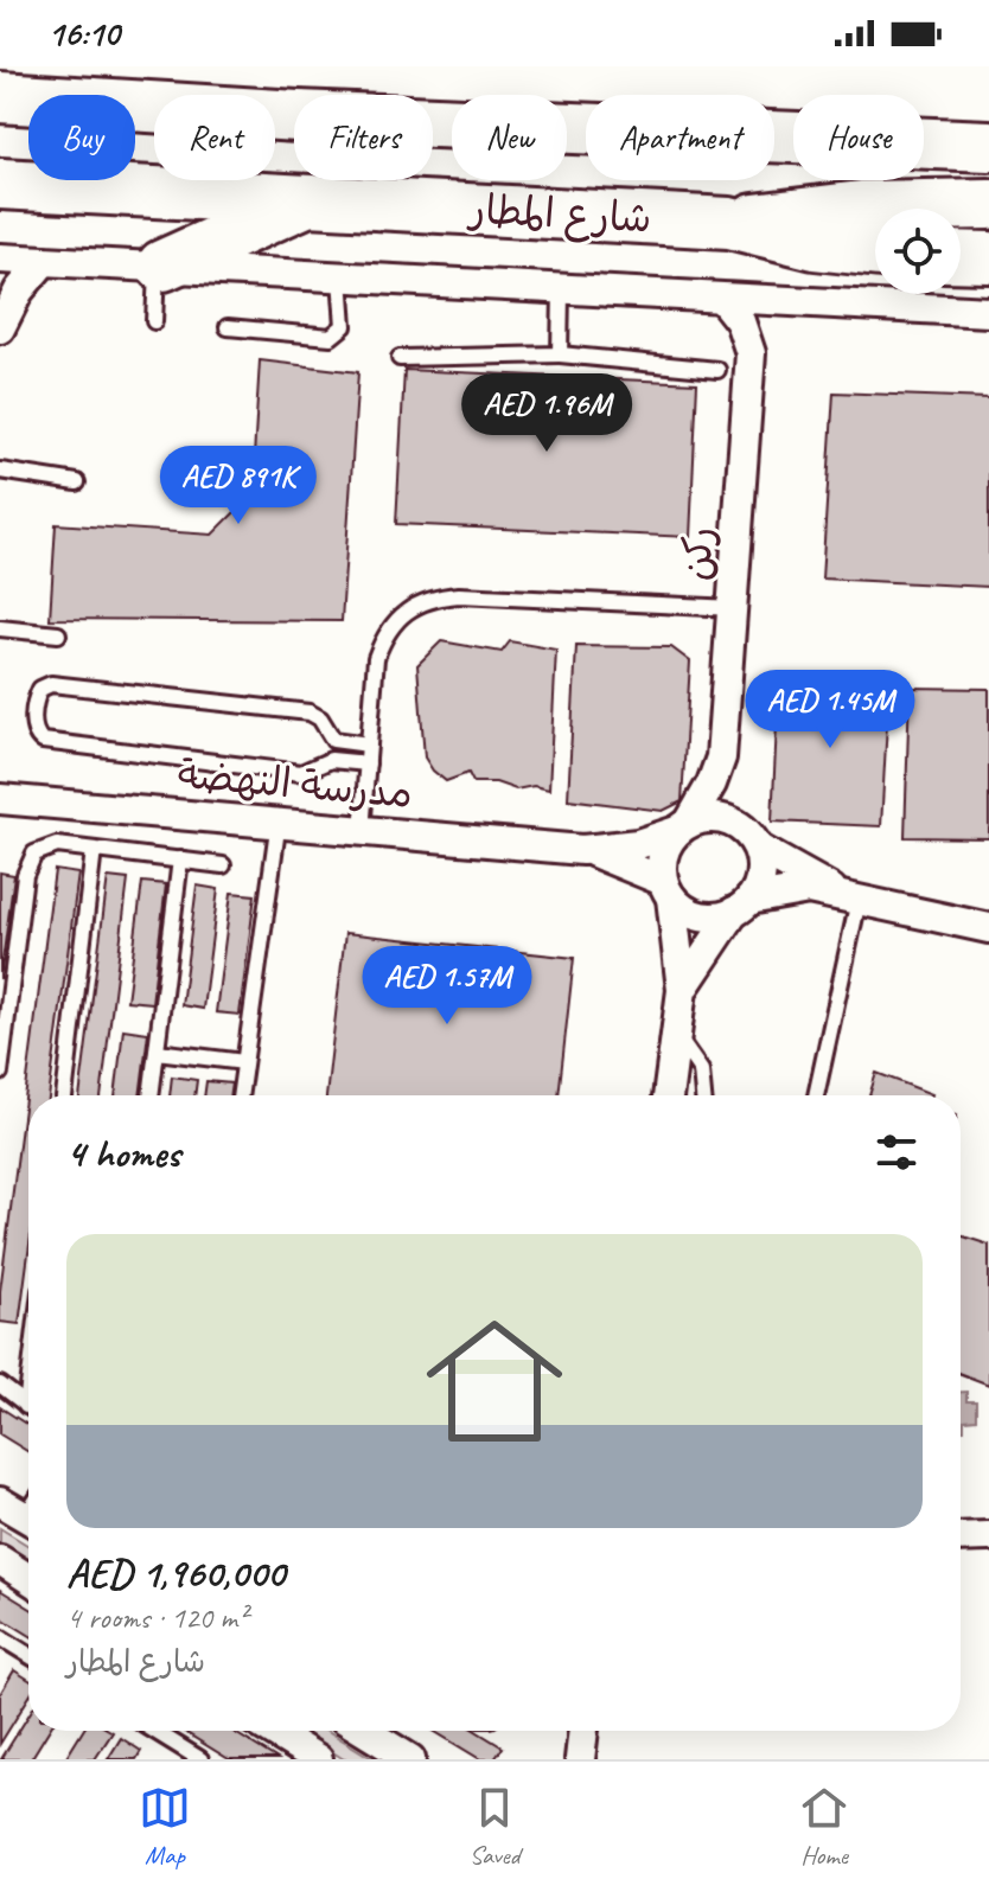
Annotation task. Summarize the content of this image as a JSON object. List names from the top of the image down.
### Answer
{
  "streets": {
    "highway": ["شارع المطار"],
    "street": ["ركن", "مدرسة النهضة"]
  },
  "crossings": [
    ["ركن", "مدرسة النهضة"]
  ],
  "page": {
    "status": "16:10",
    "chip": [
      "Buy",
      "Rent",
      "Filters",
      "New",
      "Apartment",
      "House"
    ],
    "price": [
      "AED 1.96M",
      "AED 891K",
      "AED 1.45M",
      "AED 1.57M"
    ],
    "heading": "4 homes",
    "list": [
      {
        "name": "AED 1,960,000",
        "note": "4 rooms · 120 m² · شارع المطار"
      }
    ],
    "tabs": ["Map", "Saved", "Home"]
  }
}
